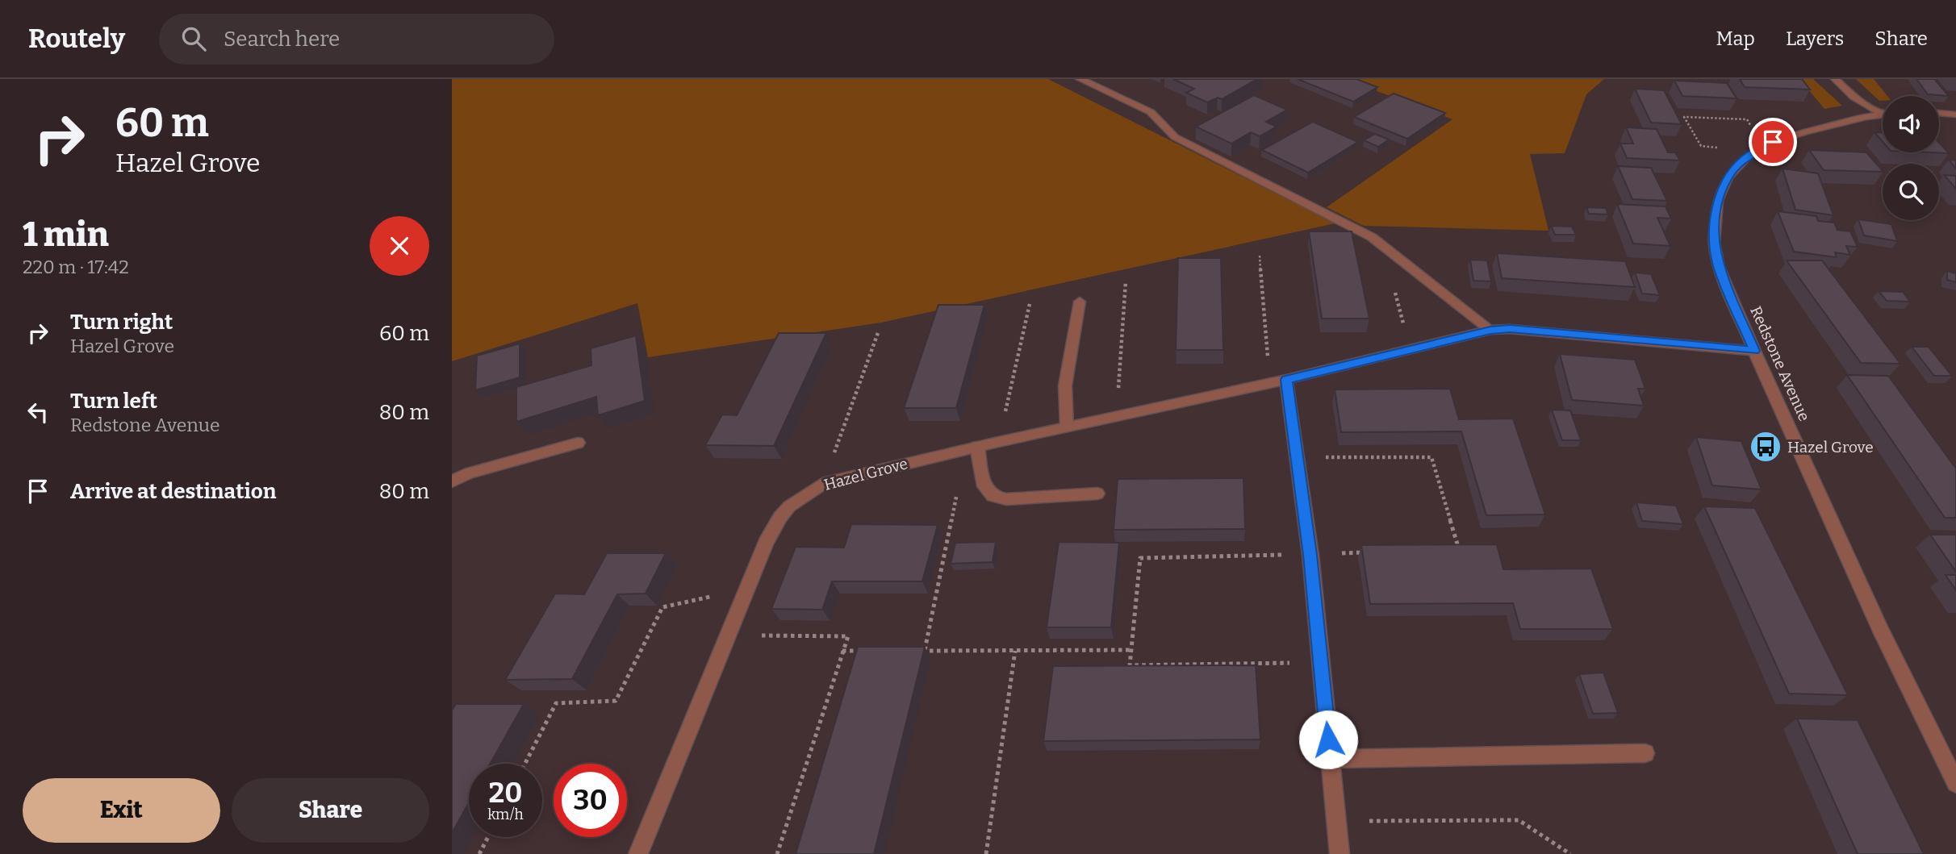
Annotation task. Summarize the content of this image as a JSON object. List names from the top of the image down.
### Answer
{
  "streets": {
    "street": ["Redstone Avenue", "Hazel Grove"]
  },
  "crossings": [
    ["Redstone Avenue", "Hazel Grove"]
  ],
  "places": {
    "bus stop": ["Hazel Grove"]
  },
  "page": {
    "header": "Routely",
    "search": "Search here",
    "nav": ["Map", "Layers", "Share"],
    "turn": ["60 m", "Hazel Grove"],
    "heading": ["1 min", "220 m · 17:42"],
    "list": [
      {
        "name": "Turn right",
        "note": "Hazel Grove",
        "value": "60 m"
      },
      {
        "name": "Turn left",
        "note": "Redstone Avenue",
        "value": "80 m"
      },
      {
        "name": "Arrive at destination",
        "value": "80 m"
      }
    ],
    "speed": "20 km/h",
    "limit": "30",
    "buttons": ["Exit", "Share"]
  }
}
